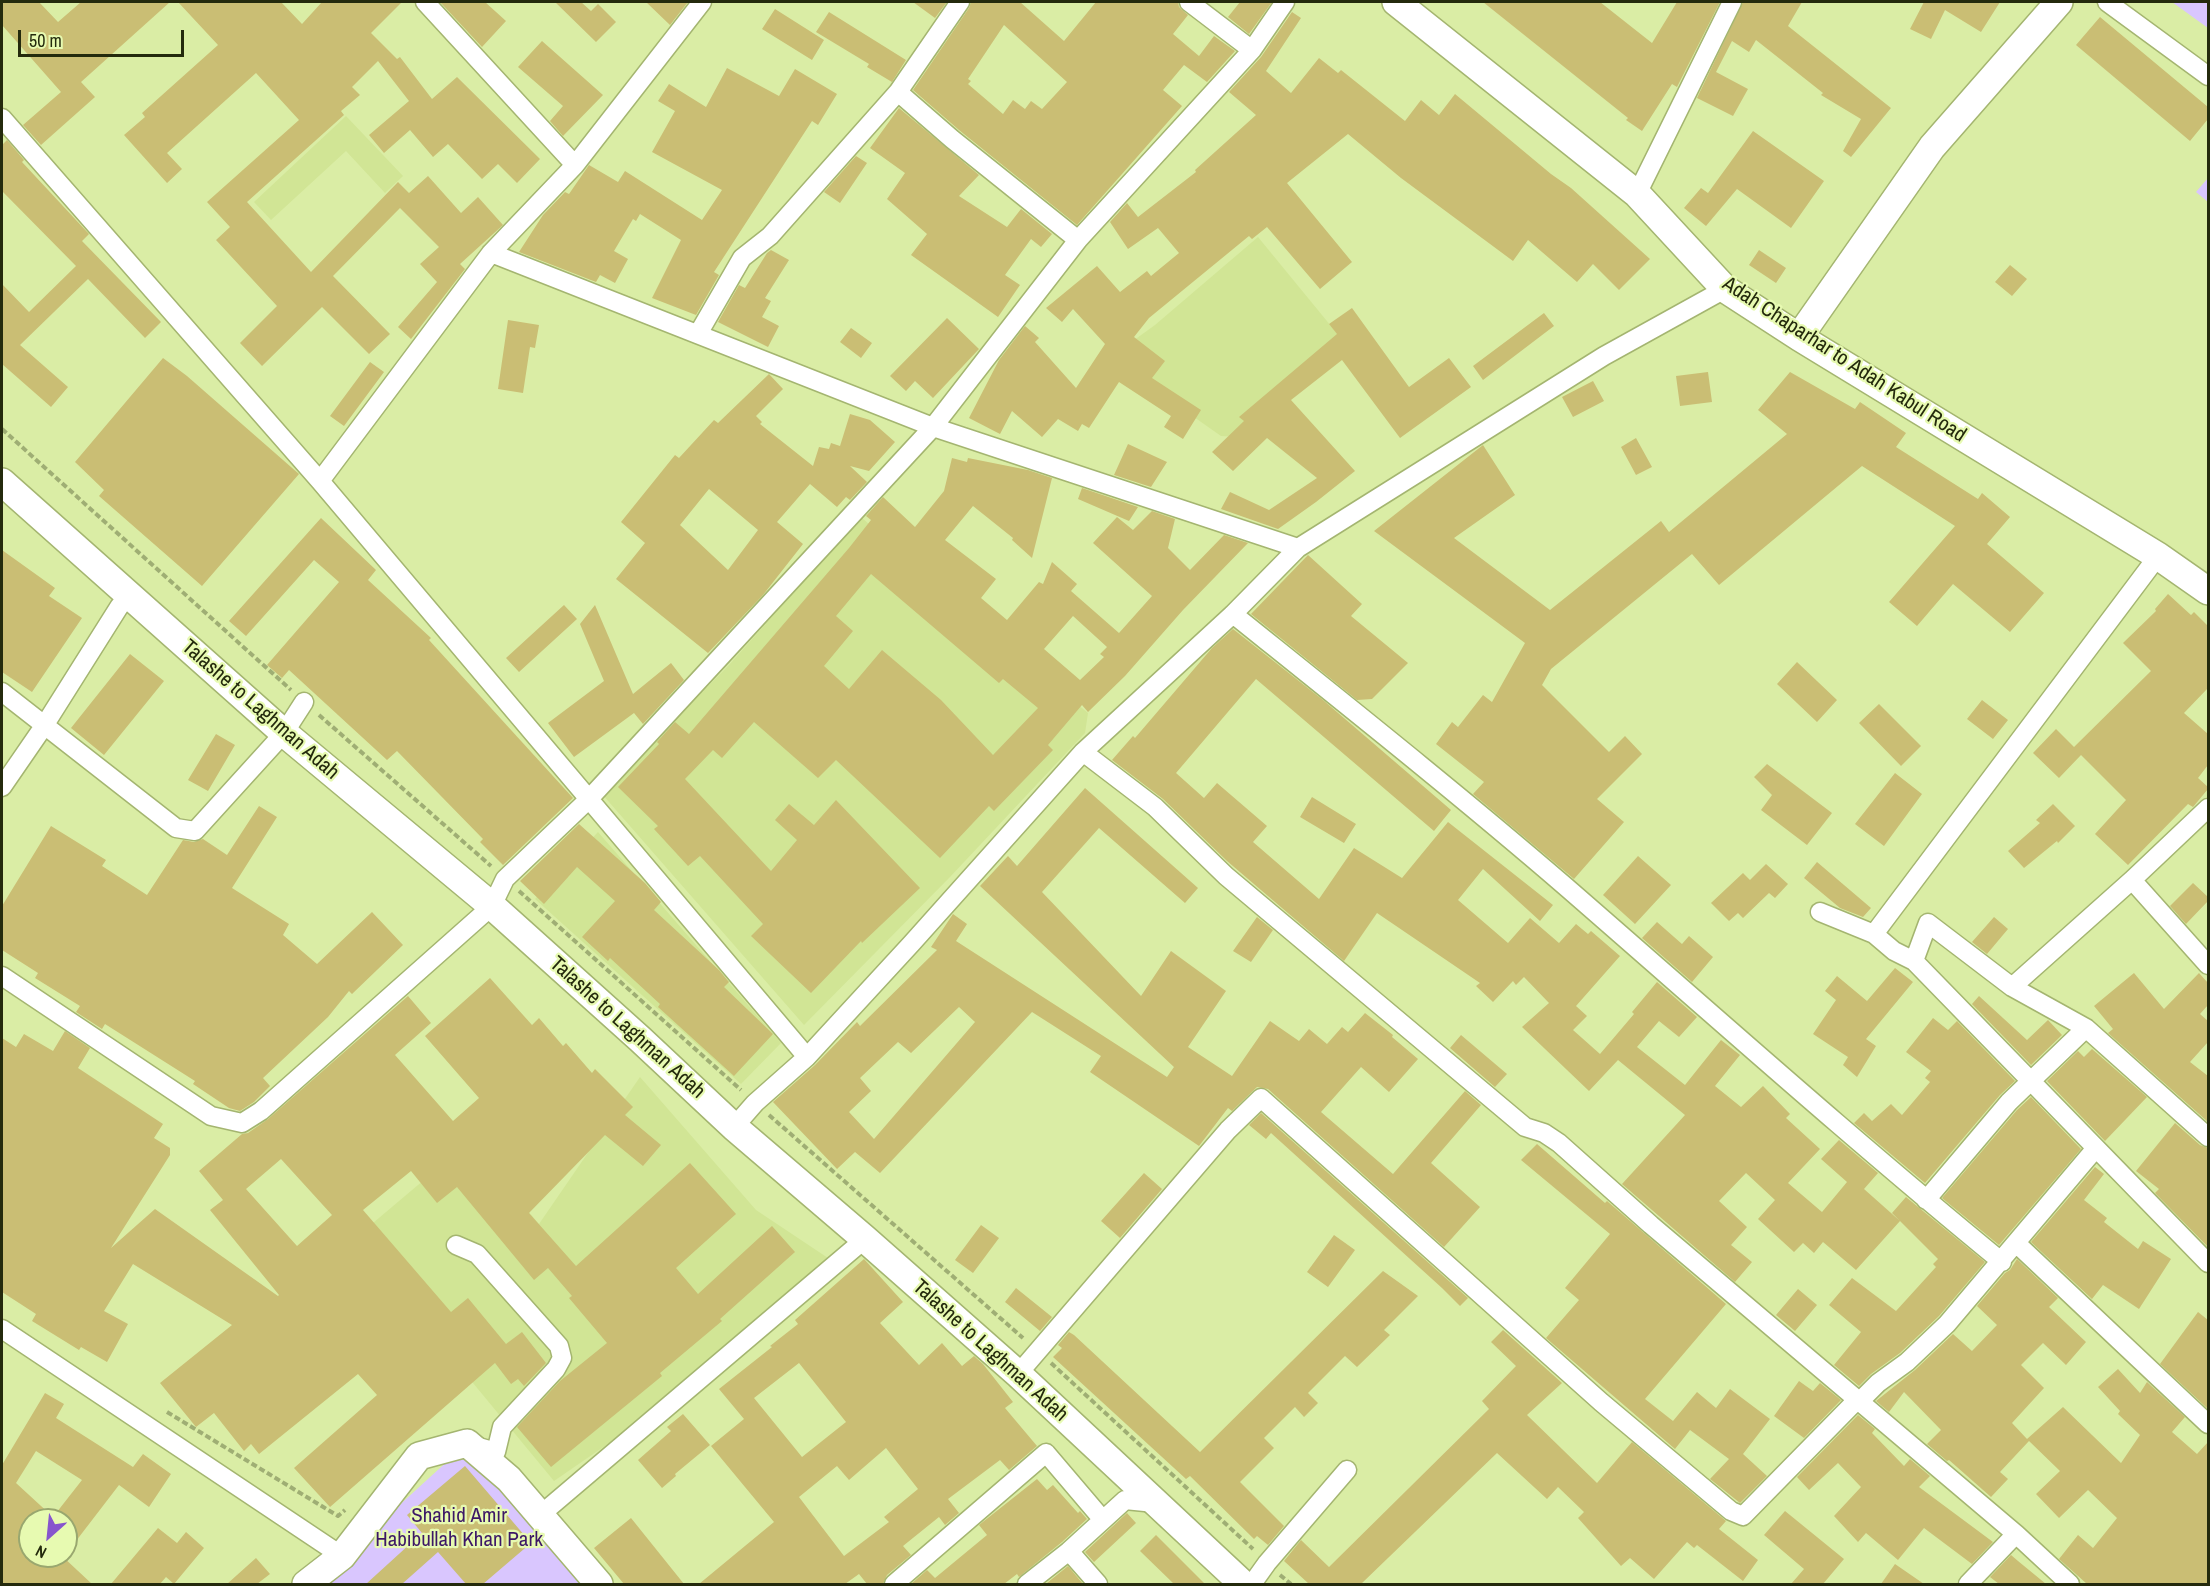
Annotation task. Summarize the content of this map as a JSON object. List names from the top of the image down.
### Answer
{
  "streets": {
    "main road": ["Adah Chaparhar to Adah Kabul Road", "Talashe to Laghman Adah"]
  },
  "parks": ["Shahid Amir Habibullah Khan Park"],
  "scale_bar": "50 m",
  "north": "bottom left"
}
